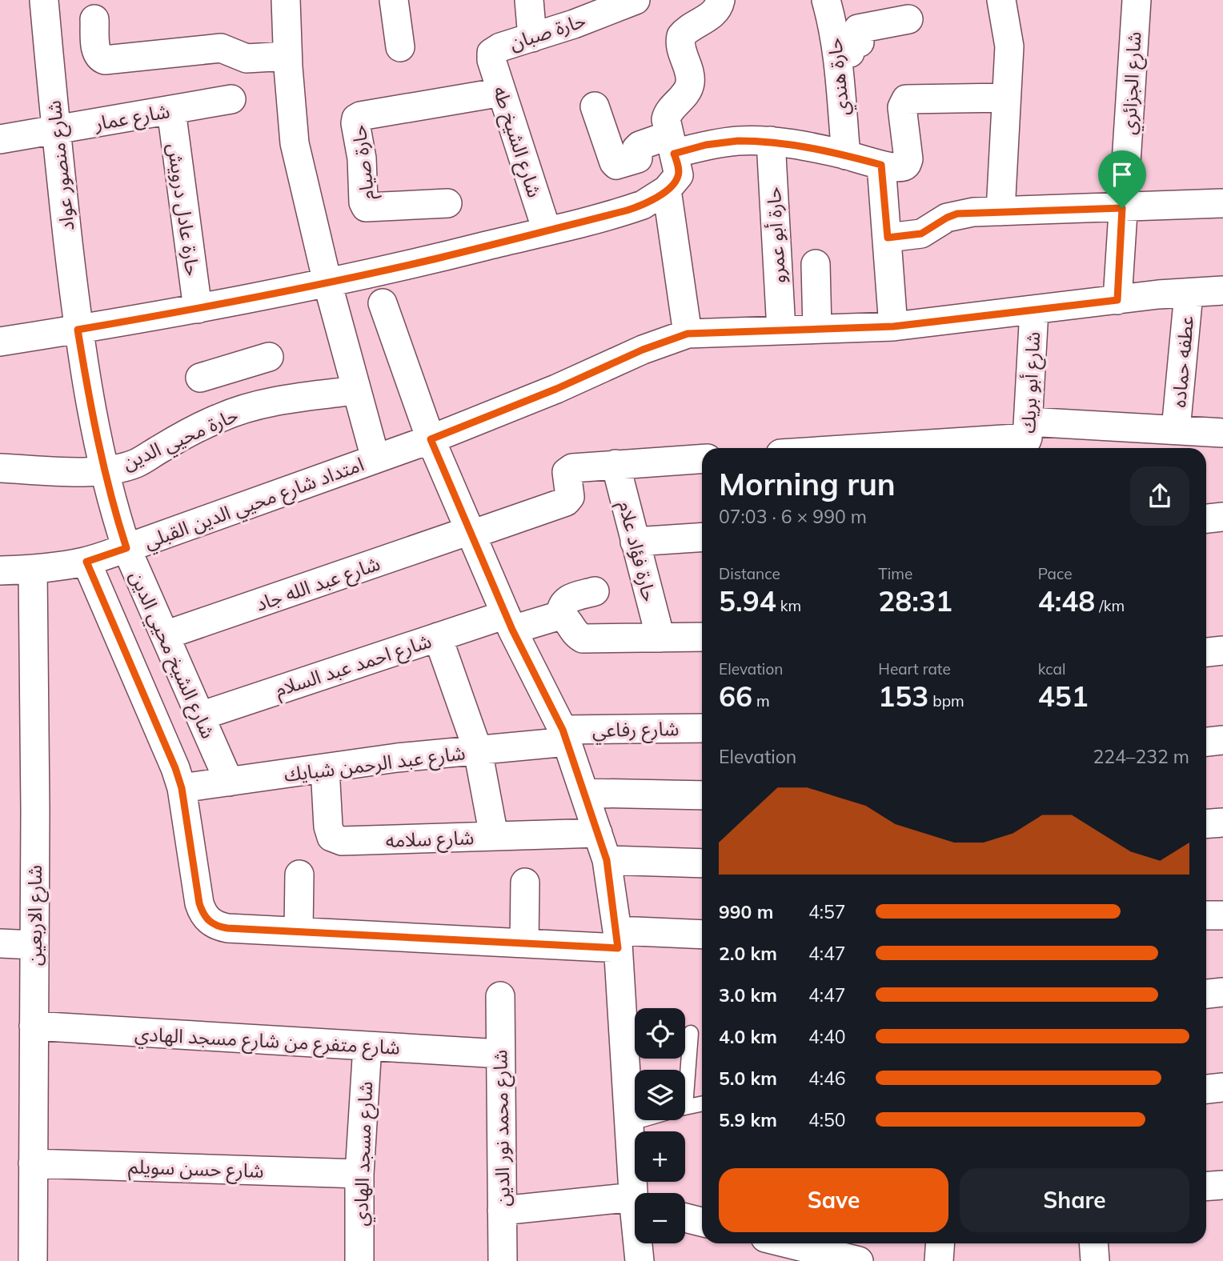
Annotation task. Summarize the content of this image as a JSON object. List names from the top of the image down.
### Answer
{
  "streets": {
    "street": [
      "حارة صبان",
      "حارة هندي",
      "شارع الجزائري",
      "شارع عمار",
      "شارع الشيخ طه",
      "حارة صيام",
      "شارع منصور عواد",
      "حارة عادل درويش",
      "حارة أبو عمرو",
      "عطفه حماده",
      "شارع أبو بريك",
      "حارة محيي الدين",
      "امتداد شارع محيي الدين القبلي",
      "حارة فؤاد علام",
      "شارع عبد الله جاد",
      "شارع الشيخ محيي الدين",
      "شارع احمد عبد السلام",
      "شارع رفاعي",
      "شارع عبد الرحمن شبايك",
      "شارع سلامه",
      "شارع الاربعين",
      "شارع متفرع من شارع مسجد الهادي",
      "شارع محمد نور الدين",
      "شارع مسجد الهادي",
      "شارع حسن سويلم"
    ]
  },
  "crossings": [
    ["حارة صبان", "شارع الشيخ طه"],
    ["شارع الجزائري", "امتداد شارع محيي الدين القبلي"],
    ["شارع عمار", "شارع منصور عواد"],
    ["شارع عمار", "حارة عادل درويش"],
    ["شارع الشيخ طه", "حارة صيام"],
    ["شارع منصور عواد", "شارع الشيخ محيي الدين"],
    ["حارة أبو عمرو", "امتداد شارع محيي الدين القبلي"],
    ["عطفه حماده", "امتداد شارع محيي الدين القبلي"],
    ["شارع أبو بريك", "امتداد شارع محيي الدين القبلي"],
    ["حارة محيي الدين", "شارع الشيخ محيي الدين"],
    ["امتداد شارع محيي الدين القبلي", "شارع الشيخ محيي الدين"],
    ["امتداد شارع محيي الدين القبلي", "شارع الاربعين"],
    ["حارة فؤاد علام", "شارع عبد الله جاد"],
    ["شارع عبد الله جاد", "شارع الشيخ محيي الدين"],
    ["شارع الشيخ محيي الدين", "شارع احمد عبد السلام"],
    ["شارع الشيخ محيي الدين", "شارع عبد الرحمن شبايك"],
    ["شارع رفاعي", "شارع عبد الرحمن شبايك"],
    ["شارع عبد الرحمن شبايك", "شارع سلامه"],
    ["شارع الاربعين", "شارع متفرع من شارع مسجد الهادي"],
    ["شارع الاربعين", "شارع حسن سويلم"],
    ["شارع متفرع من شارع مسجد الهادي", "شارع محمد نور الدين"],
    ["شارع متفرع من شارع مسجد الهادي", "شارع مسجد الهادي"],
    ["شارع مسجد الهادي", "شارع حسن سويلم"]
  ],
  "page": {
    "heading": ["Morning run", "07:03 · 6 × 990 m"],
    "stats": [
      ["Distance", "5.94 km"],
      ["Time", "28:31"],
      ["Pace", "4:48 /km"],
      ["Elevation", "66 m"],
      ["Heart rate", "153 bpm"],
      ["kcal", "451"]
    ],
    "chart": ["Elevation", "224–232 m"],
    "list": [
      {
        "name": "990 m",
        "note": "4:57"
      },
      {
        "name": "2.0 km",
        "note": "4:47"
      },
      {
        "name": "3.0 km",
        "note": "4:47"
      },
      {
        "name": "4.0 km",
        "note": "4:40"
      },
      {
        "name": "5.0 km",
        "note": "4:46"
      },
      {
        "name": "5.9 km",
        "note": "4:50"
      }
    ],
    "map_buttons": ["+", "−"],
    "buttons": ["Save", "Share"]
  }
}
